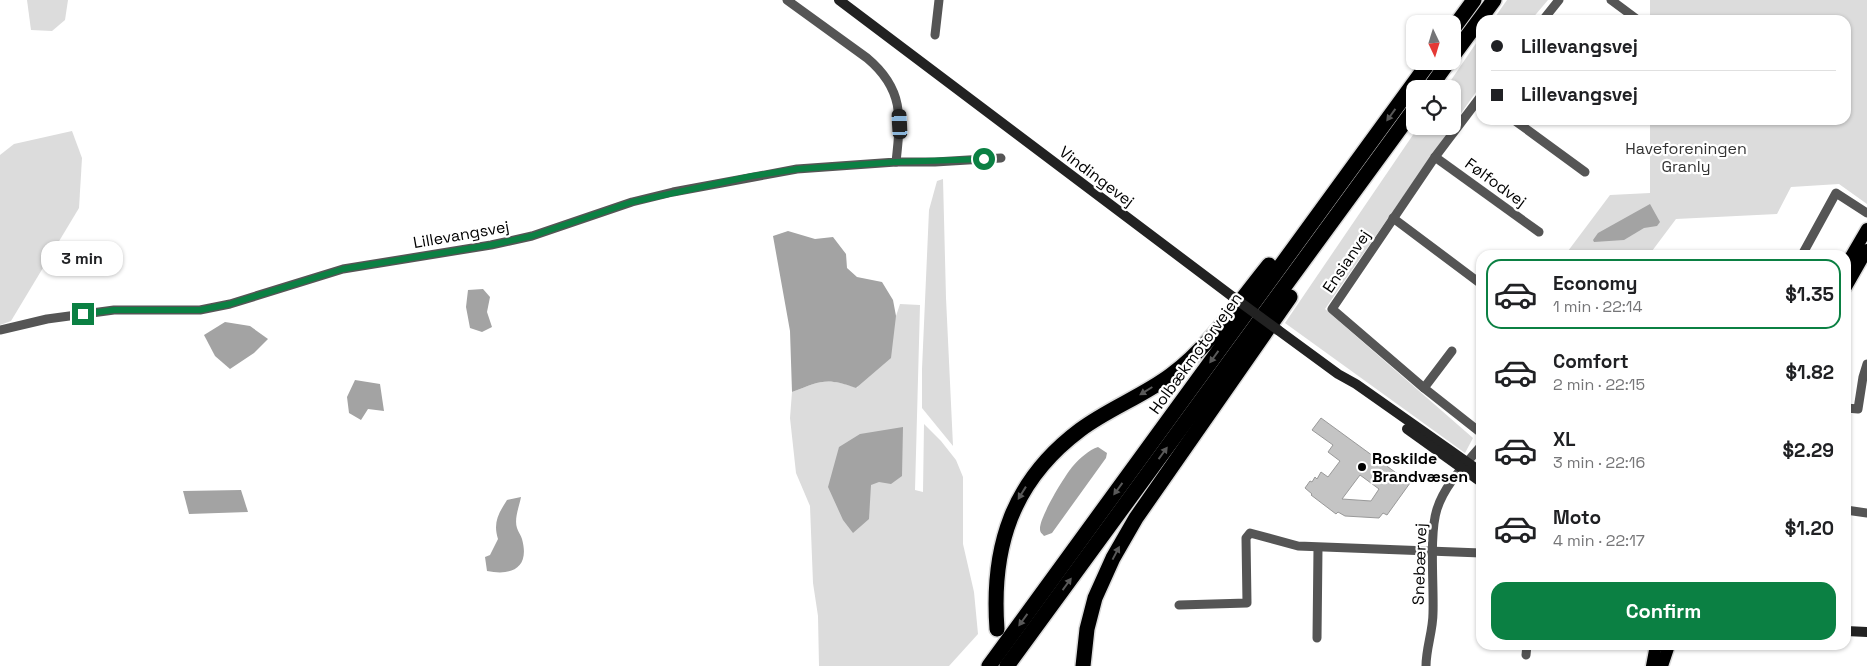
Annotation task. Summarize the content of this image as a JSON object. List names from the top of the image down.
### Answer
{
  "streets": {
    "highway": ["Holbækmotorvejen"],
    "main road": ["Vindingevej"],
    "street": [
      "Følfodvej",
      "Lillevangsvej",
      "Ensianvej",
      "Snebærvej"
    ]
  },
  "crossings": [
    ["Vindingevej", "Snebærvej"],
    ["Følfodvej", "Ensianvej"]
  ],
  "parks": ["Haveforeningen Granly"],
  "places": ["Roskilde Brandvæsen"],
  "north": "bottom",
  "page": {
    "banner": ["Lillevangsvej", "Lillevangsvej"],
    "bubble": "3 min",
    "list": [
      {
        "name": "Economy",
        "note": "1 min · 22:14",
        "value": "$1.35"
      },
      {
        "name": "Comfort",
        "note": "2 min · 22:15",
        "value": "$1.82"
      },
      {
        "name": "XL",
        "note": "3 min · 22:16",
        "value": "$2.29"
      },
      {
        "name": "Moto",
        "note": "4 min · 22:17",
        "value": "$1.20"
      }
    ],
    "buttons": "Confirm"
  }
}
